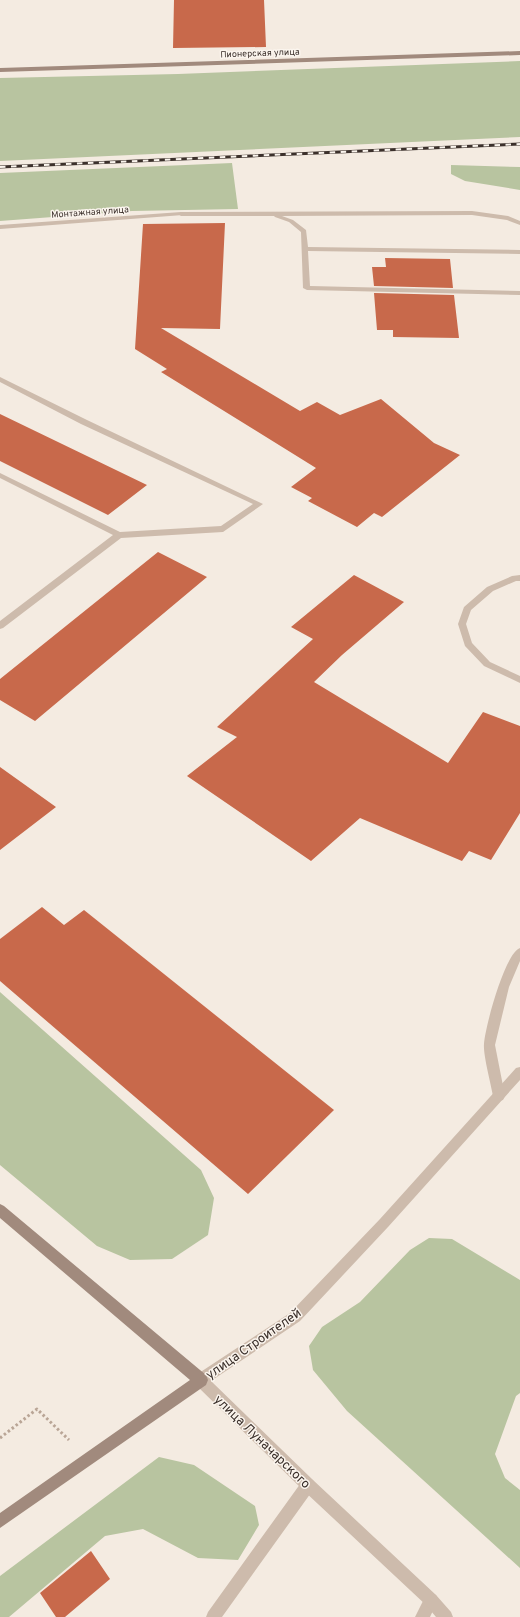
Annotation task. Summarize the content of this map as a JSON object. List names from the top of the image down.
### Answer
{
  "streets": {
    "main road": ["Пионерская улица", "улица Строителей", "улица Луначарского"],
    "street": ["Монтажная улица"]
  },
  "crossings": [
    ["улица Строителей", "улица Луначарского"]
  ]
}
